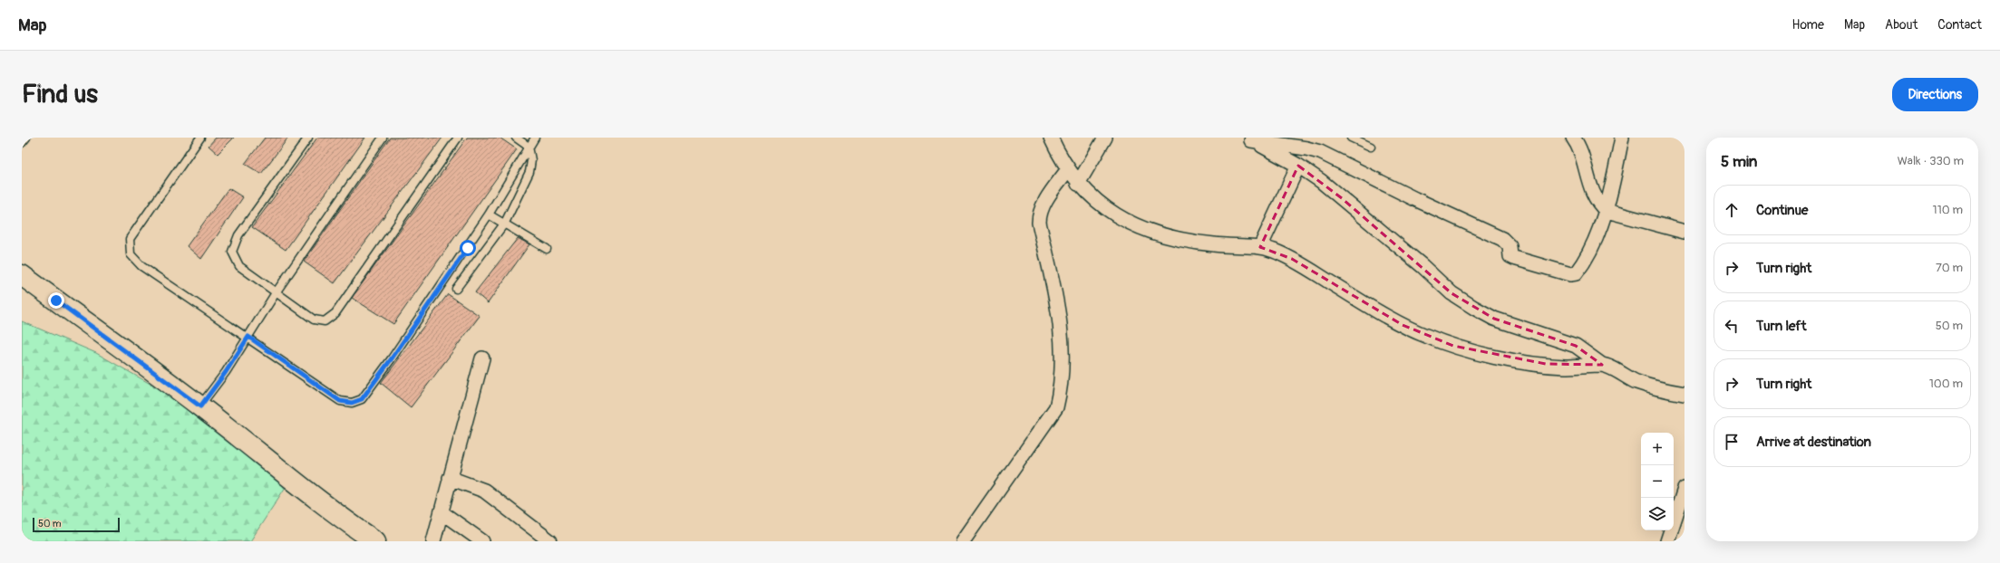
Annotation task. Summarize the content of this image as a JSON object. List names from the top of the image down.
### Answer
{
  "scale_bar": "50 m",
  "page": {
    "header": "Map",
    "nav": [
      "Home",
      "Map",
      "About",
      "Contact"
    ],
    "buttons": "Directions",
    "title": "Find us",
    "heading": ["5 min", "Walk · 330 m"],
    "list": [
      ["Continue", "110 m"],
      ["Turn right", "70 m"],
      ["Turn left", "50 m"],
      ["Turn right", "100 m"],
      "Arrive at destination"
    ],
    "map_buttons": ["+", "−"],
    "scale": "50 m"
  }
}
